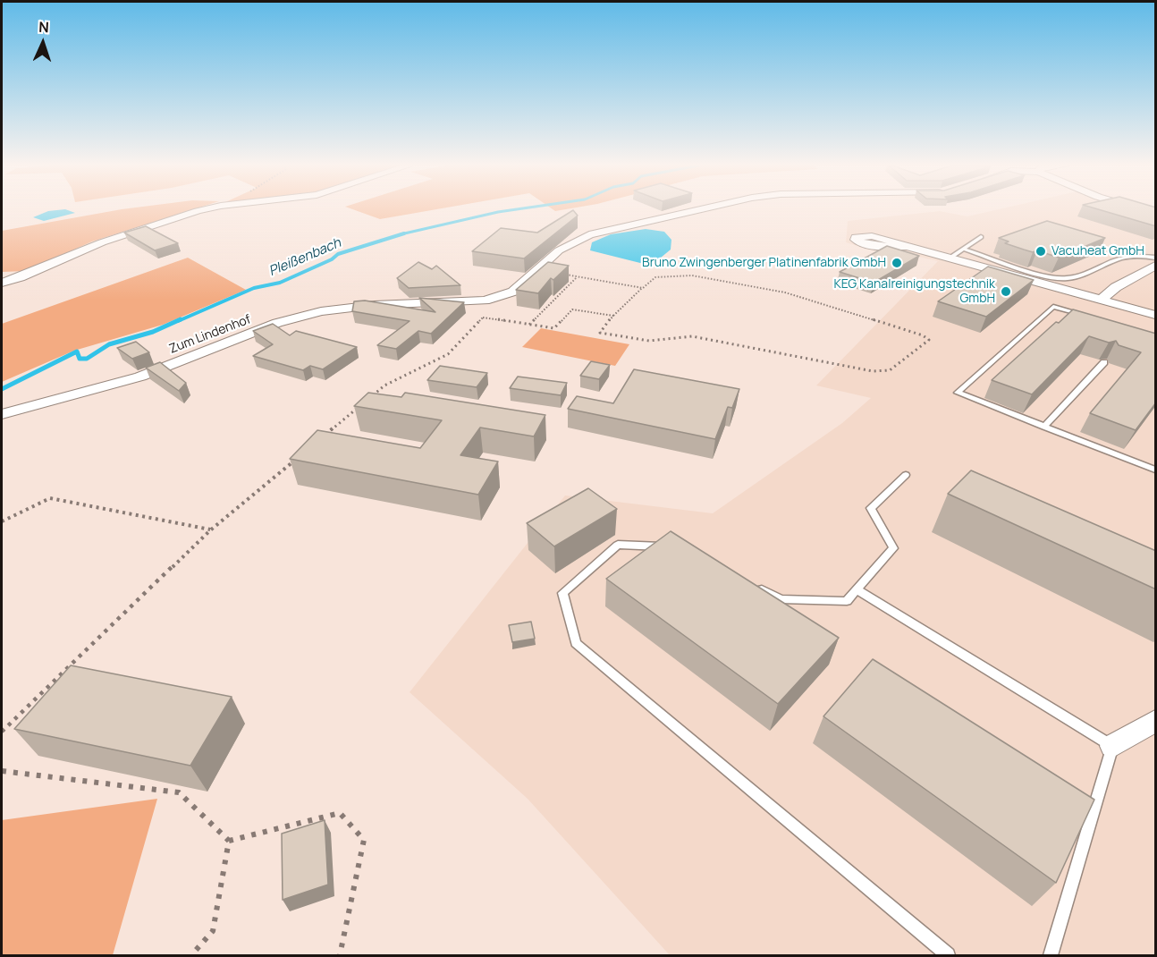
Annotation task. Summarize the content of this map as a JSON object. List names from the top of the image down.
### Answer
{
  "streets": {
    "street": ["Zum Lindenhof"]
  },
  "water": ["Pleißenbach"],
  "places": ["Vacuheat GmbH", "Bruno Zwingenberger Platinenfabrik GmbH", "KEG Kanalreinigungstechnik GmbH"],
  "north": "top"
}
